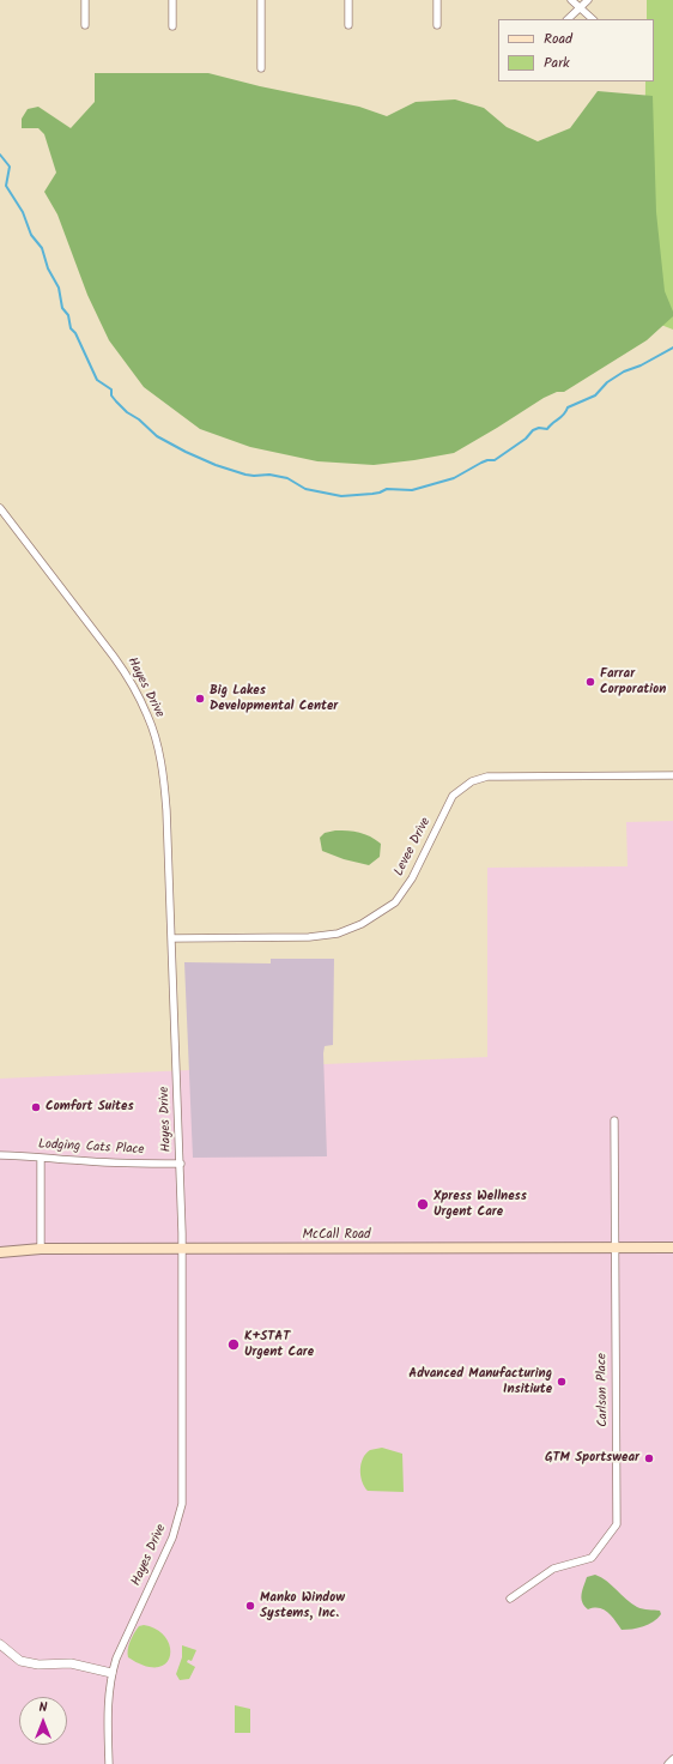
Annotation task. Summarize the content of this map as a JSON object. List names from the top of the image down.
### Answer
{
  "streets": {
    "main road": ["McCall Road"],
    "street": [
      "Hayes Drive",
      "Levee Drive",
      "Lodging Cats Place",
      "Carlson Place"
    ]
  },
  "crossings": [
    ["Hayes Drive", "Levee Drive"],
    ["Hayes Drive", "Lodging Cats Place"],
    ["Hayes Drive", "McCall Road"],
    ["McCall Road", "Carlson Place"]
  ],
  "places": [
    "Farrar Corporation",
    "Big Lakes Developmental Center",
    "Comfort Suites",
    "Xpress Wellness Urgent Care",
    "K+STAT Urgent Care",
    "Advanced Manufacturing Insitiute",
    "GTM Sportswear",
    "Manko Window Systems, Inc."
  ],
  "legend": ["Road", "Park"],
  "north": "top"
}
